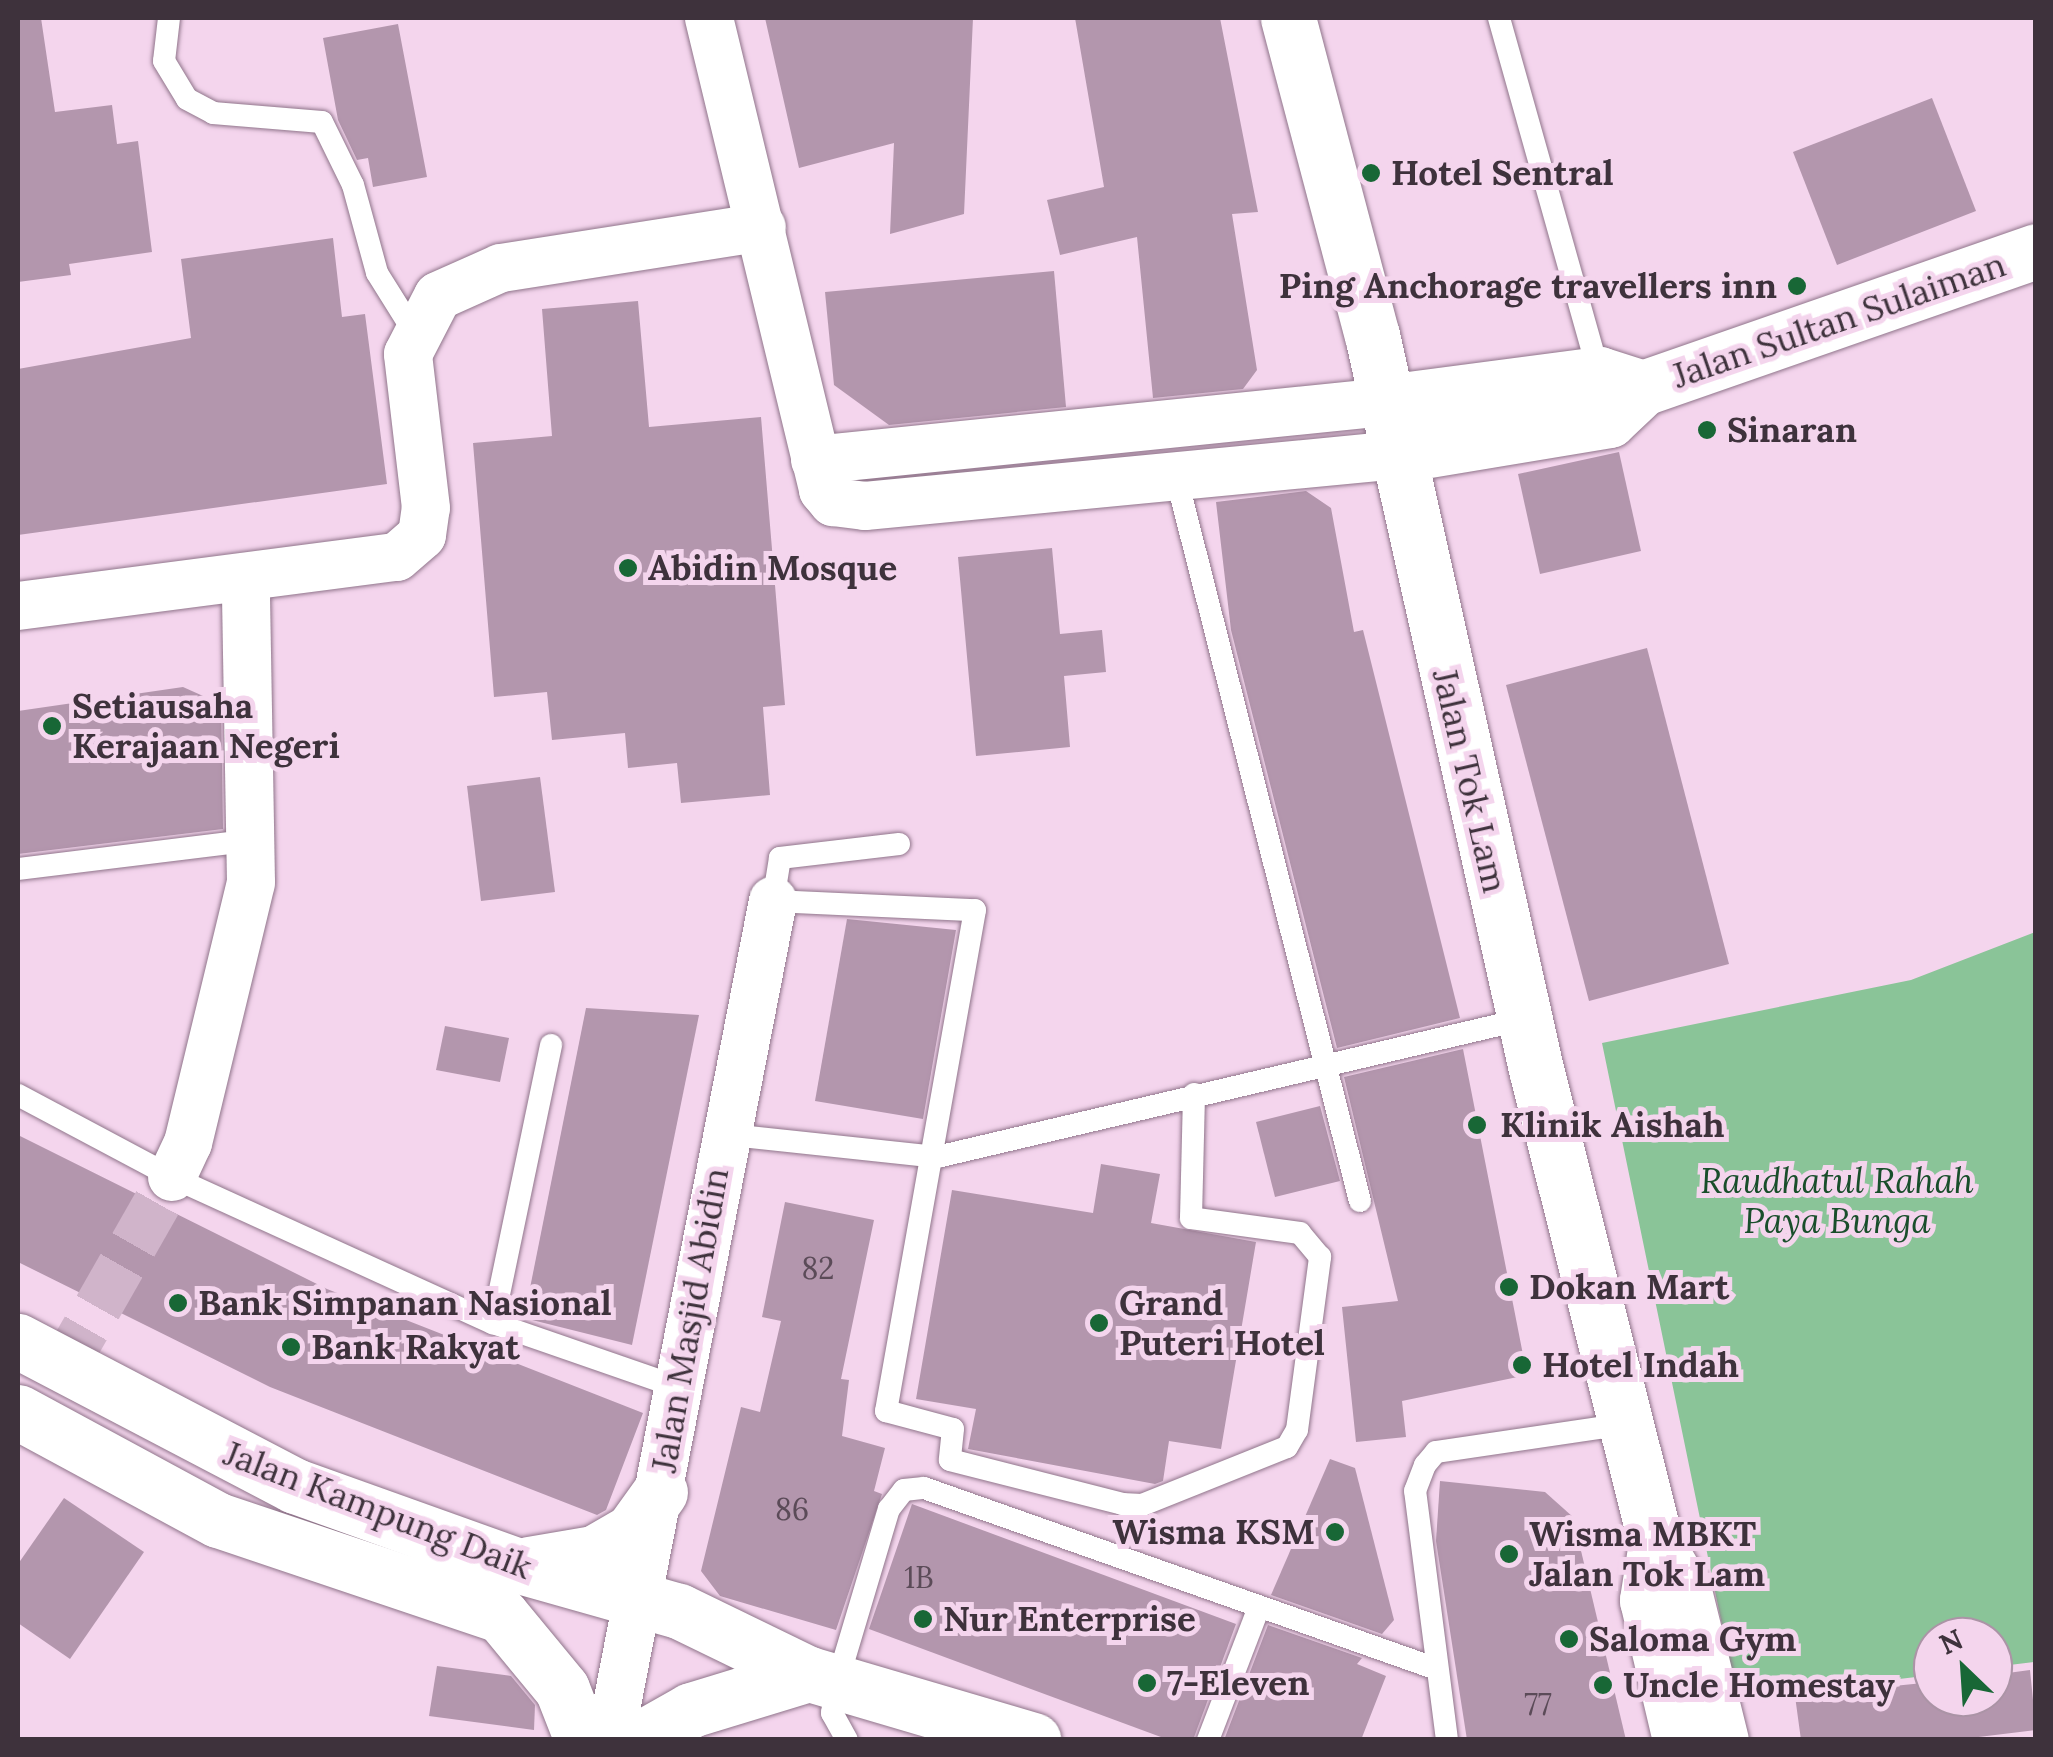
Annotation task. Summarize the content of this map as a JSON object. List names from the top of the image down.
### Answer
{
  "streets": {
    "street": [
      "Jalan Sultan Sulaiman",
      "Jalan Tok Lam",
      "Jalan Masjid Abidin",
      "Jalan Kampung Daik"
    ]
  },
  "crossings": [
    ["Jalan Sultan Sulaiman", "Jalan Tok Lam"],
    ["Jalan Masjid Abidin", "Jalan Kampung Daik"]
  ],
  "parks": ["Raudhatul Rahah Paya Bunga"],
  "places": [
    "Hotel Sentral",
    "Ping Anchorage travellers inn",
    "Sinaran",
    "Abidin Mosque",
    "Setiausaha Kerajaan Negeri",
    "Klinik Aishah",
    "Dokan Mart",
    "Bank Simpanan Nasional",
    "Grand Puteri Hotel",
    "Bank Rakyat",
    "Hotel Indah",
    "Wisma KSM",
    "Wisma MBKT Jalan Tok Lam",
    "Nur Enterprise",
    "Saloma Gym",
    "7-Eleven",
    "Uncle Homestay"
  ],
  "house_numbers": [
    "82",
    "86",
    "1B",
    "77"
  ],
  "north": "top left"
}
